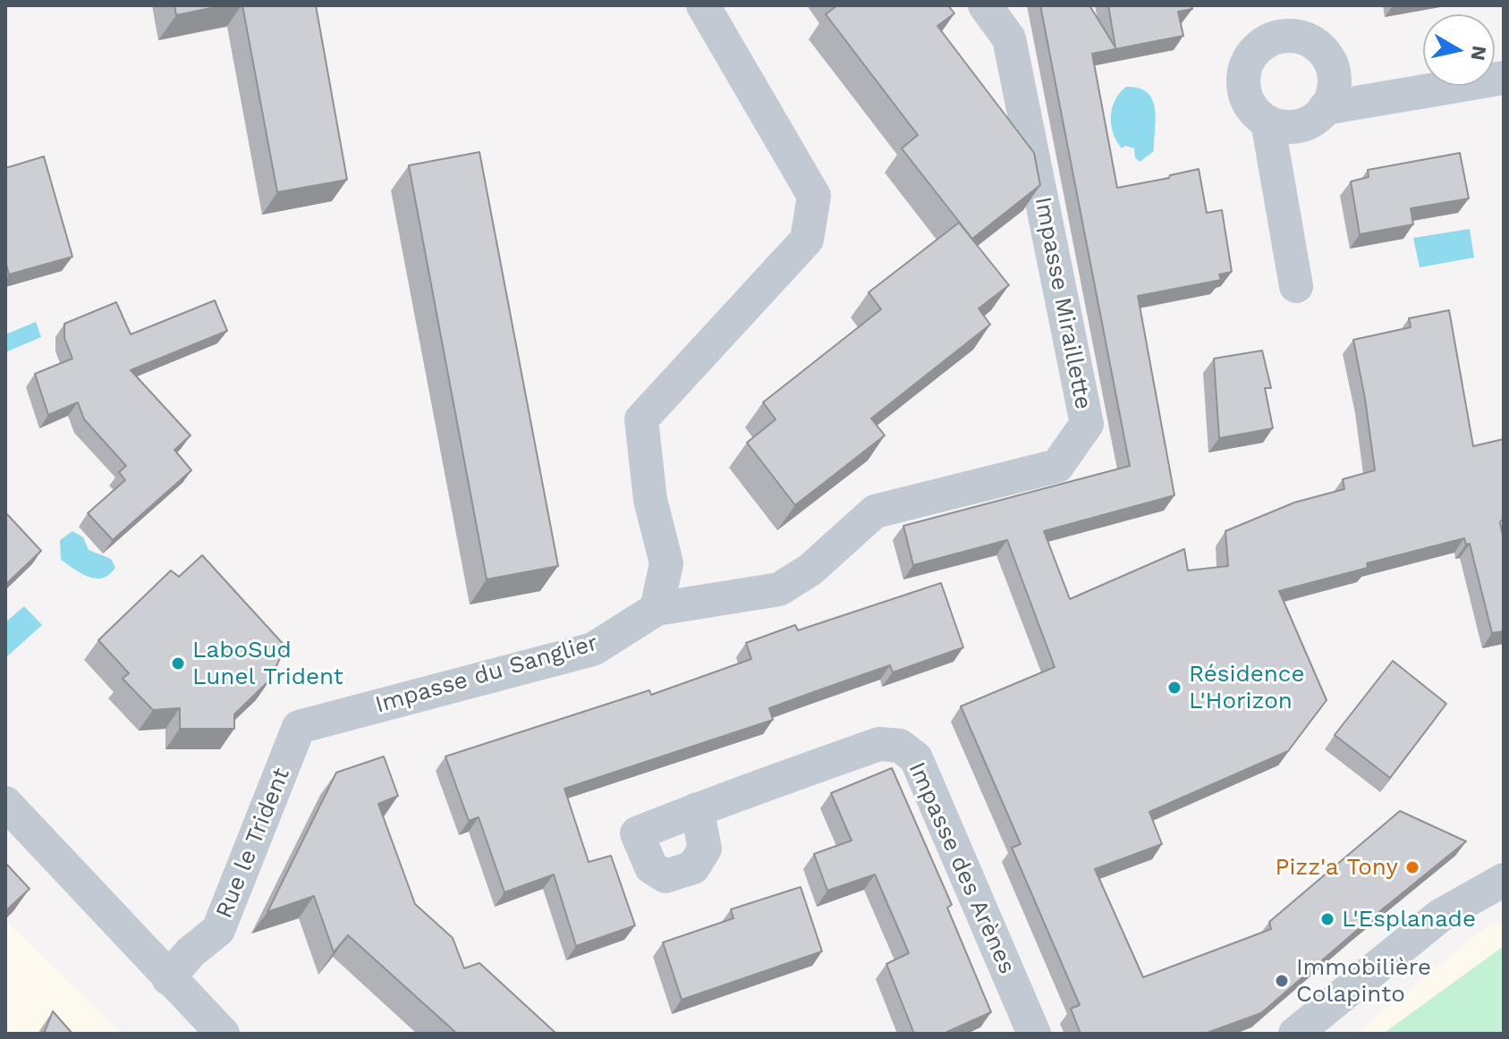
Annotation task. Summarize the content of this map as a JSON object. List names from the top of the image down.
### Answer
{
  "streets": {
    "street": [
      "Impasse Miraillette",
      "Impasse du Sanglier",
      "Rue le Trident",
      "Impasse des Arènes"
    ]
  },
  "crossings": [
    ["Impasse Miraillette", "Impasse du Sanglier"],
    ["Impasse du Sanglier", "Rue le Trident"]
  ],
  "places": [
    "LaboSud Lunel Trident",
    "Résidence L'Horizon",
    "Pizz'a Tony",
    "L'Esplanade",
    "Immobilière Colapinto"
  ],
  "north": "right"
}
